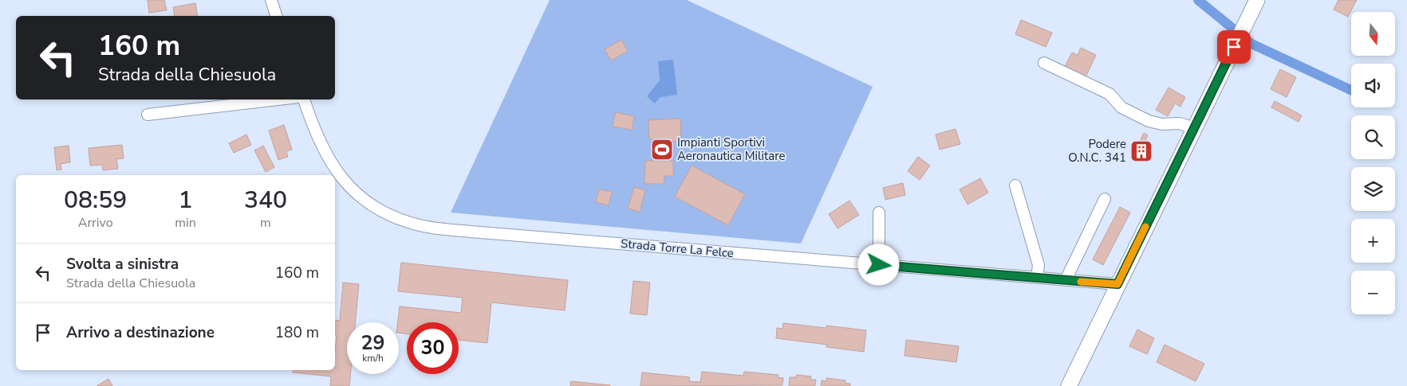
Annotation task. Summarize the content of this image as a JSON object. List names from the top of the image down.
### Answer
{
  "streets": {
    "street": ["Strada Torre La Felce"]
  },
  "places": {
    "sports": ["Impianti Sportivi Aeronautica Militare"],
    "building": ["Podere O.N.C. 341"]
  },
  "north": "bottom",
  "page": {
    "map_buttons": ["+", "−"],
    "turn": ["160 m", "Strada della Chiesuola"],
    "eta": [
      "08:59",
      "Arrivo",
      "1",
      "min",
      "340",
      "m"
    ],
    "list": [
      {
        "name": "Svolta a sinistra",
        "note": "Strada della Chiesuola",
        "value": "160 m"
      },
      {
        "name": "Arrivo a destinazione",
        "value": "180 m"
      }
    ],
    "speed": "29 km/h",
    "limit": "30"
  }
}
